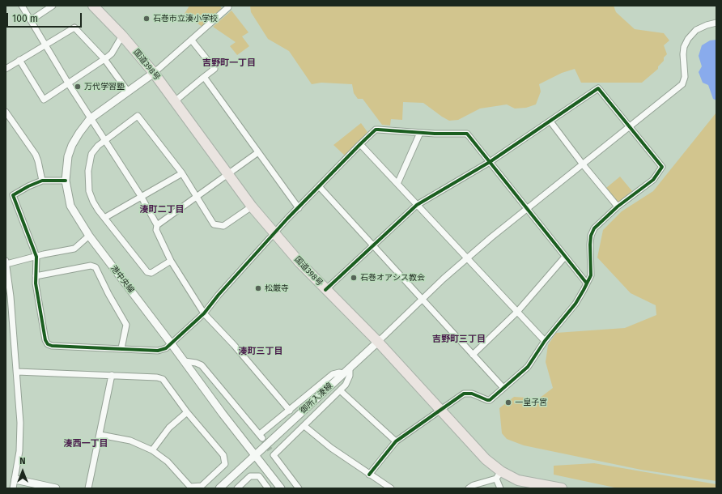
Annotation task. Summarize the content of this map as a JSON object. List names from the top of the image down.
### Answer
{
  "streets": {
    "highway": ["国道398号"],
    "street": ["港中央線", "御所入湊線"]
  },
  "crossings": [
    ["国道398号", "港中央線"],
    ["国道398号", "御所入湊線"],
    ["港中央線", "御所入湊線"]
  ],
  "districts": [
    "吉野町一丁目",
    "湊町二丁目",
    "吉野町三丁目",
    "湊町三丁目",
    "湊西一丁目"
  ],
  "places": [
    "石巻市立湊小学校",
    "万代学習塾",
    "石巻オアシス教会",
    "松厳寺",
    "一皇子宮"
  ],
  "scale_bar": "100 m",
  "north": "top"
}
